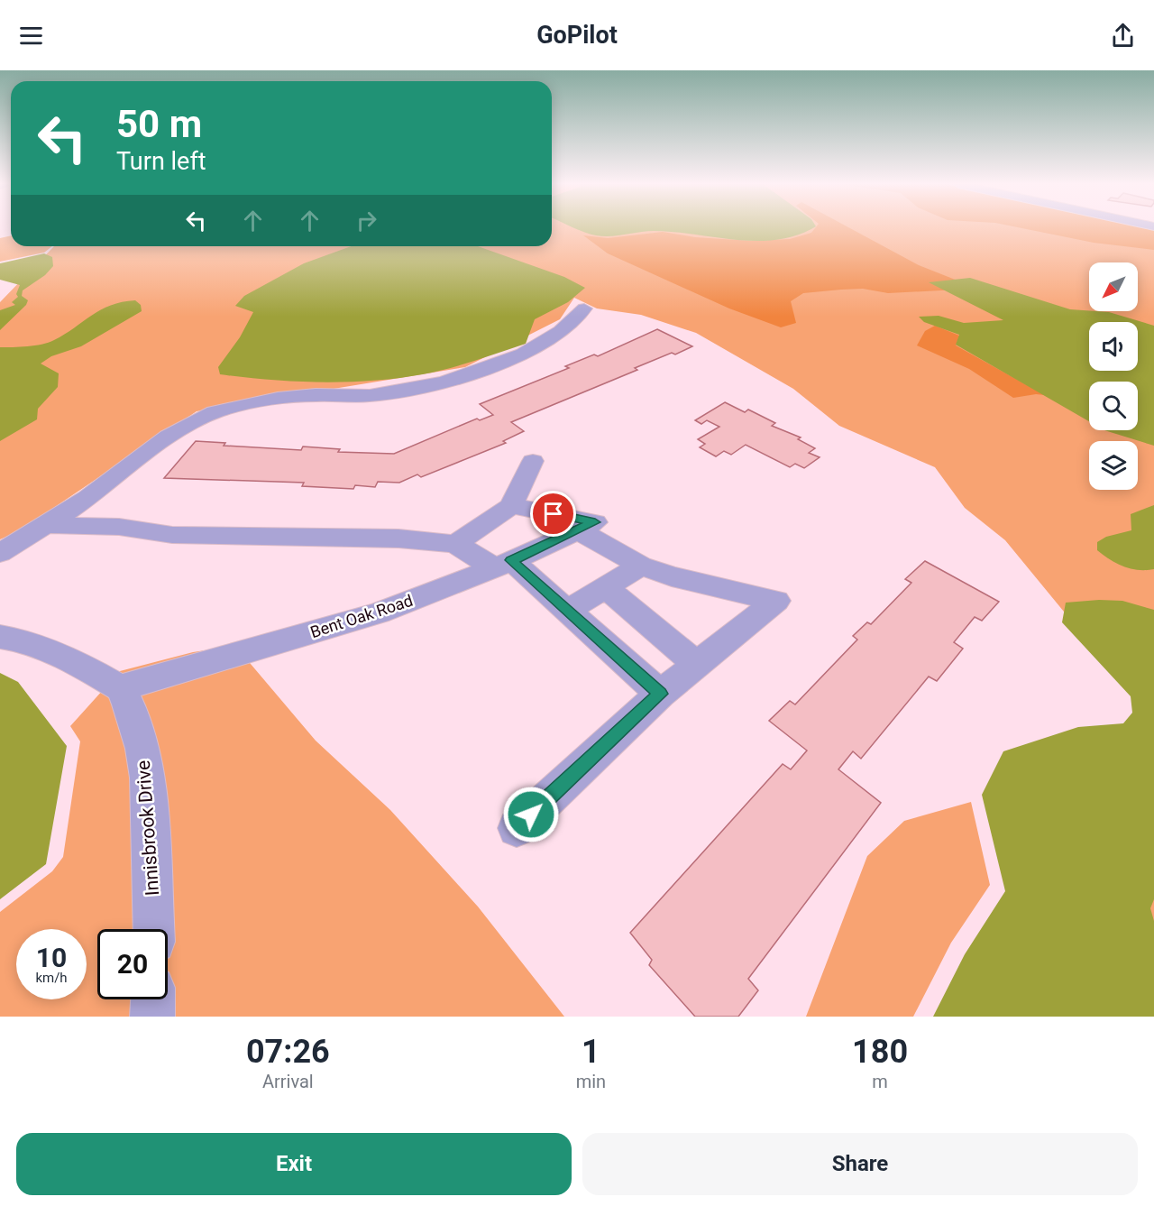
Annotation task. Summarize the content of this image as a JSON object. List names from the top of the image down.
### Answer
{
  "streets": {
    "street": ["Bent Oak Road", "Innisbrook Drive"]
  },
  "crossings": [
    ["Bent Oak Road", "Innisbrook Drive"]
  ],
  "north": "bottom left",
  "page": {
    "header": "GoPilot",
    "turn": ["50 m", "Turn left"],
    "speed": "10 km/h",
    "limit": "20",
    "eta": [
      "07:26",
      "Arrival",
      "1",
      "min",
      "180",
      "m"
    ],
    "buttons": ["Exit", "Share"]
  }
}
